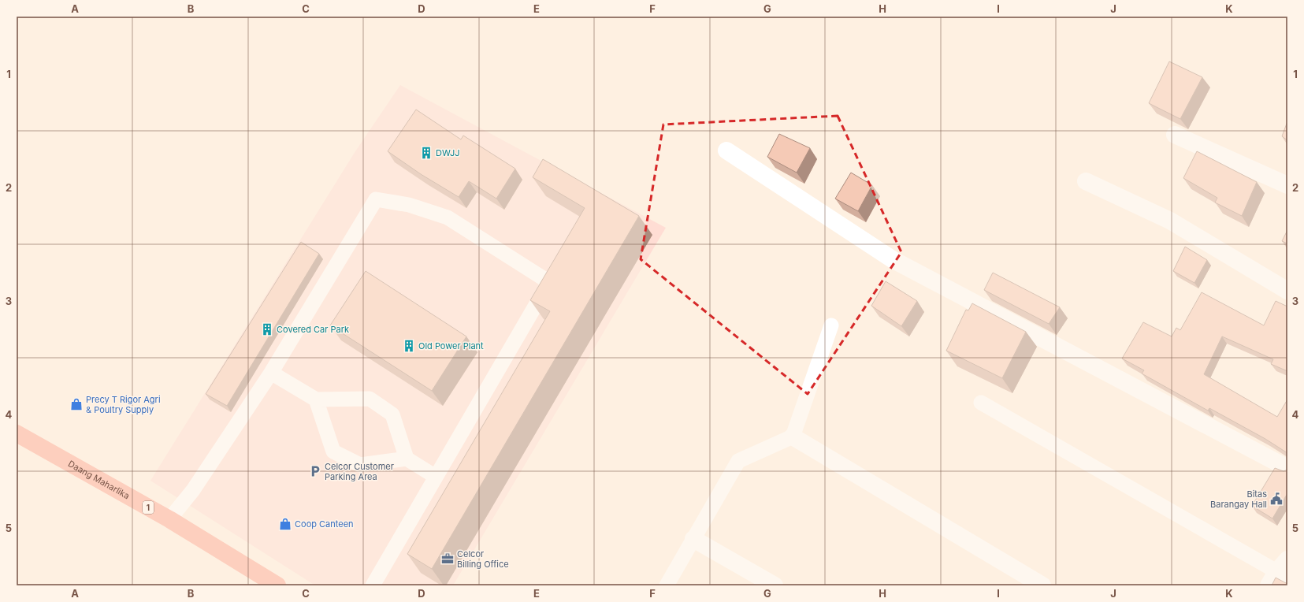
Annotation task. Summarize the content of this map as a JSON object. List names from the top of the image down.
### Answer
{
  "streets": {
    "highway": ["Daang Maharlika", "1"]
  },
  "places": {
    "building": ["DWJJ", "Covered Car Park", "Old Power Plant"],
    "shop": ["Precy T Rigor Agri & Poultry Supply", "Coop Canteen"],
    "parking": ["Celcor Customer Parking Area"],
    "public building": ["Bitas Barangay Hall"],
    "office": ["Celcor Billing Office"]
  },
  "grid": {
    "columns": [
      "A",
      "B",
      "C",
      "D",
      "E",
      "F",
      "G",
      "H",
      "I",
      "J",
      "K"
    ],
    "rows": [
      "1",
      "2",
      "3",
      "4",
      "5"
    ]
  }
}
